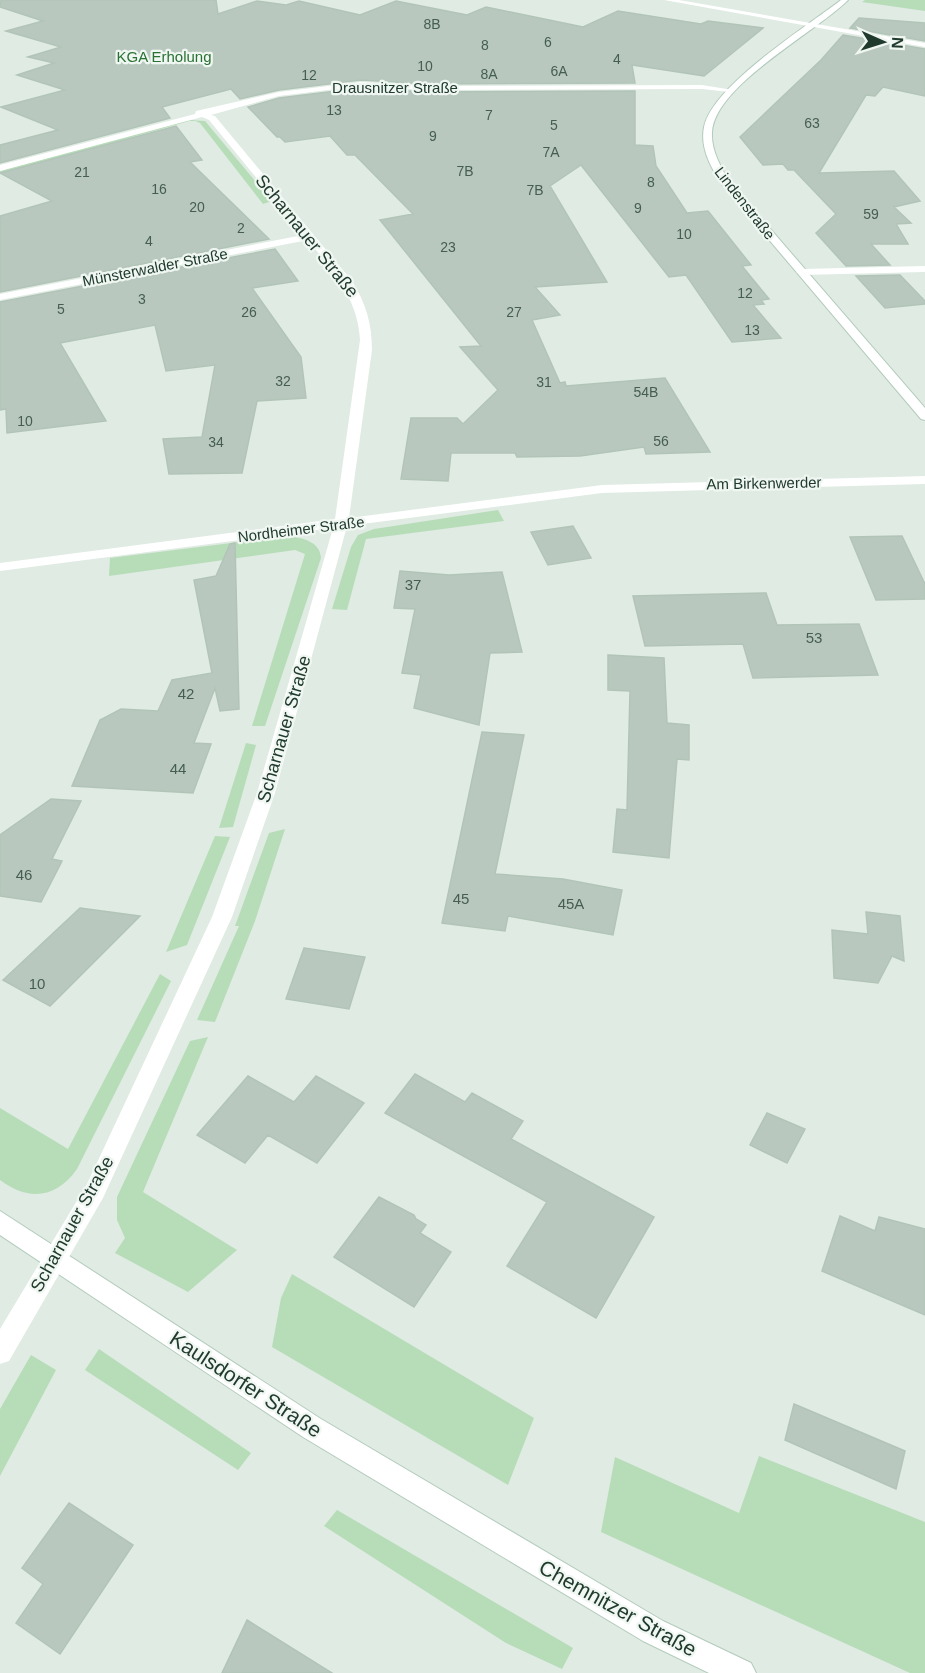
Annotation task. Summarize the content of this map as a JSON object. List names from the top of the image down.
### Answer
{
  "streets": {
    "street": [
      "Drausnitzer Straße",
      "Lindenstraße",
      "Scharnauer Straße",
      "Münsterwalder Straße",
      "Am Birkenwerder",
      "Nordheimer Straße",
      "Kaulsdorfer Straße",
      "Chemnitzer Straße"
    ]
  },
  "crossings": [
    ["Drausnitzer Straße", "Lindenstraße"],
    ["Drausnitzer Straße", "Scharnauer Straße"],
    ["Scharnauer Straße", "Münsterwalder Straße"],
    ["Scharnauer Straße", "Nordheimer Straße"],
    ["Scharnauer Straße", "Kaulsdorfer Straße"],
    ["Am Birkenwerder", "Nordheimer Straße"],
    ["Kaulsdorfer Straße", "Chemnitzer Straße"]
  ],
  "parks": ["KGA Erholung"],
  "house_numbers": [
    "8B",
    "6",
    "8",
    "4",
    "10",
    "6A",
    "8A",
    "12",
    "13",
    "7",
    "63",
    "5",
    "9",
    "7A",
    "7B",
    "21",
    "8",
    "16",
    "7B",
    "20",
    "9",
    "59",
    "2",
    "10",
    "4",
    "23",
    "12",
    "3",
    "5",
    "26",
    "27",
    "13",
    "32",
    "31",
    "54B",
    "10",
    "56",
    "34",
    "37",
    "53",
    "42",
    "44",
    "46",
    "45",
    "45A",
    "10"
  ],
  "north": "right"
}
